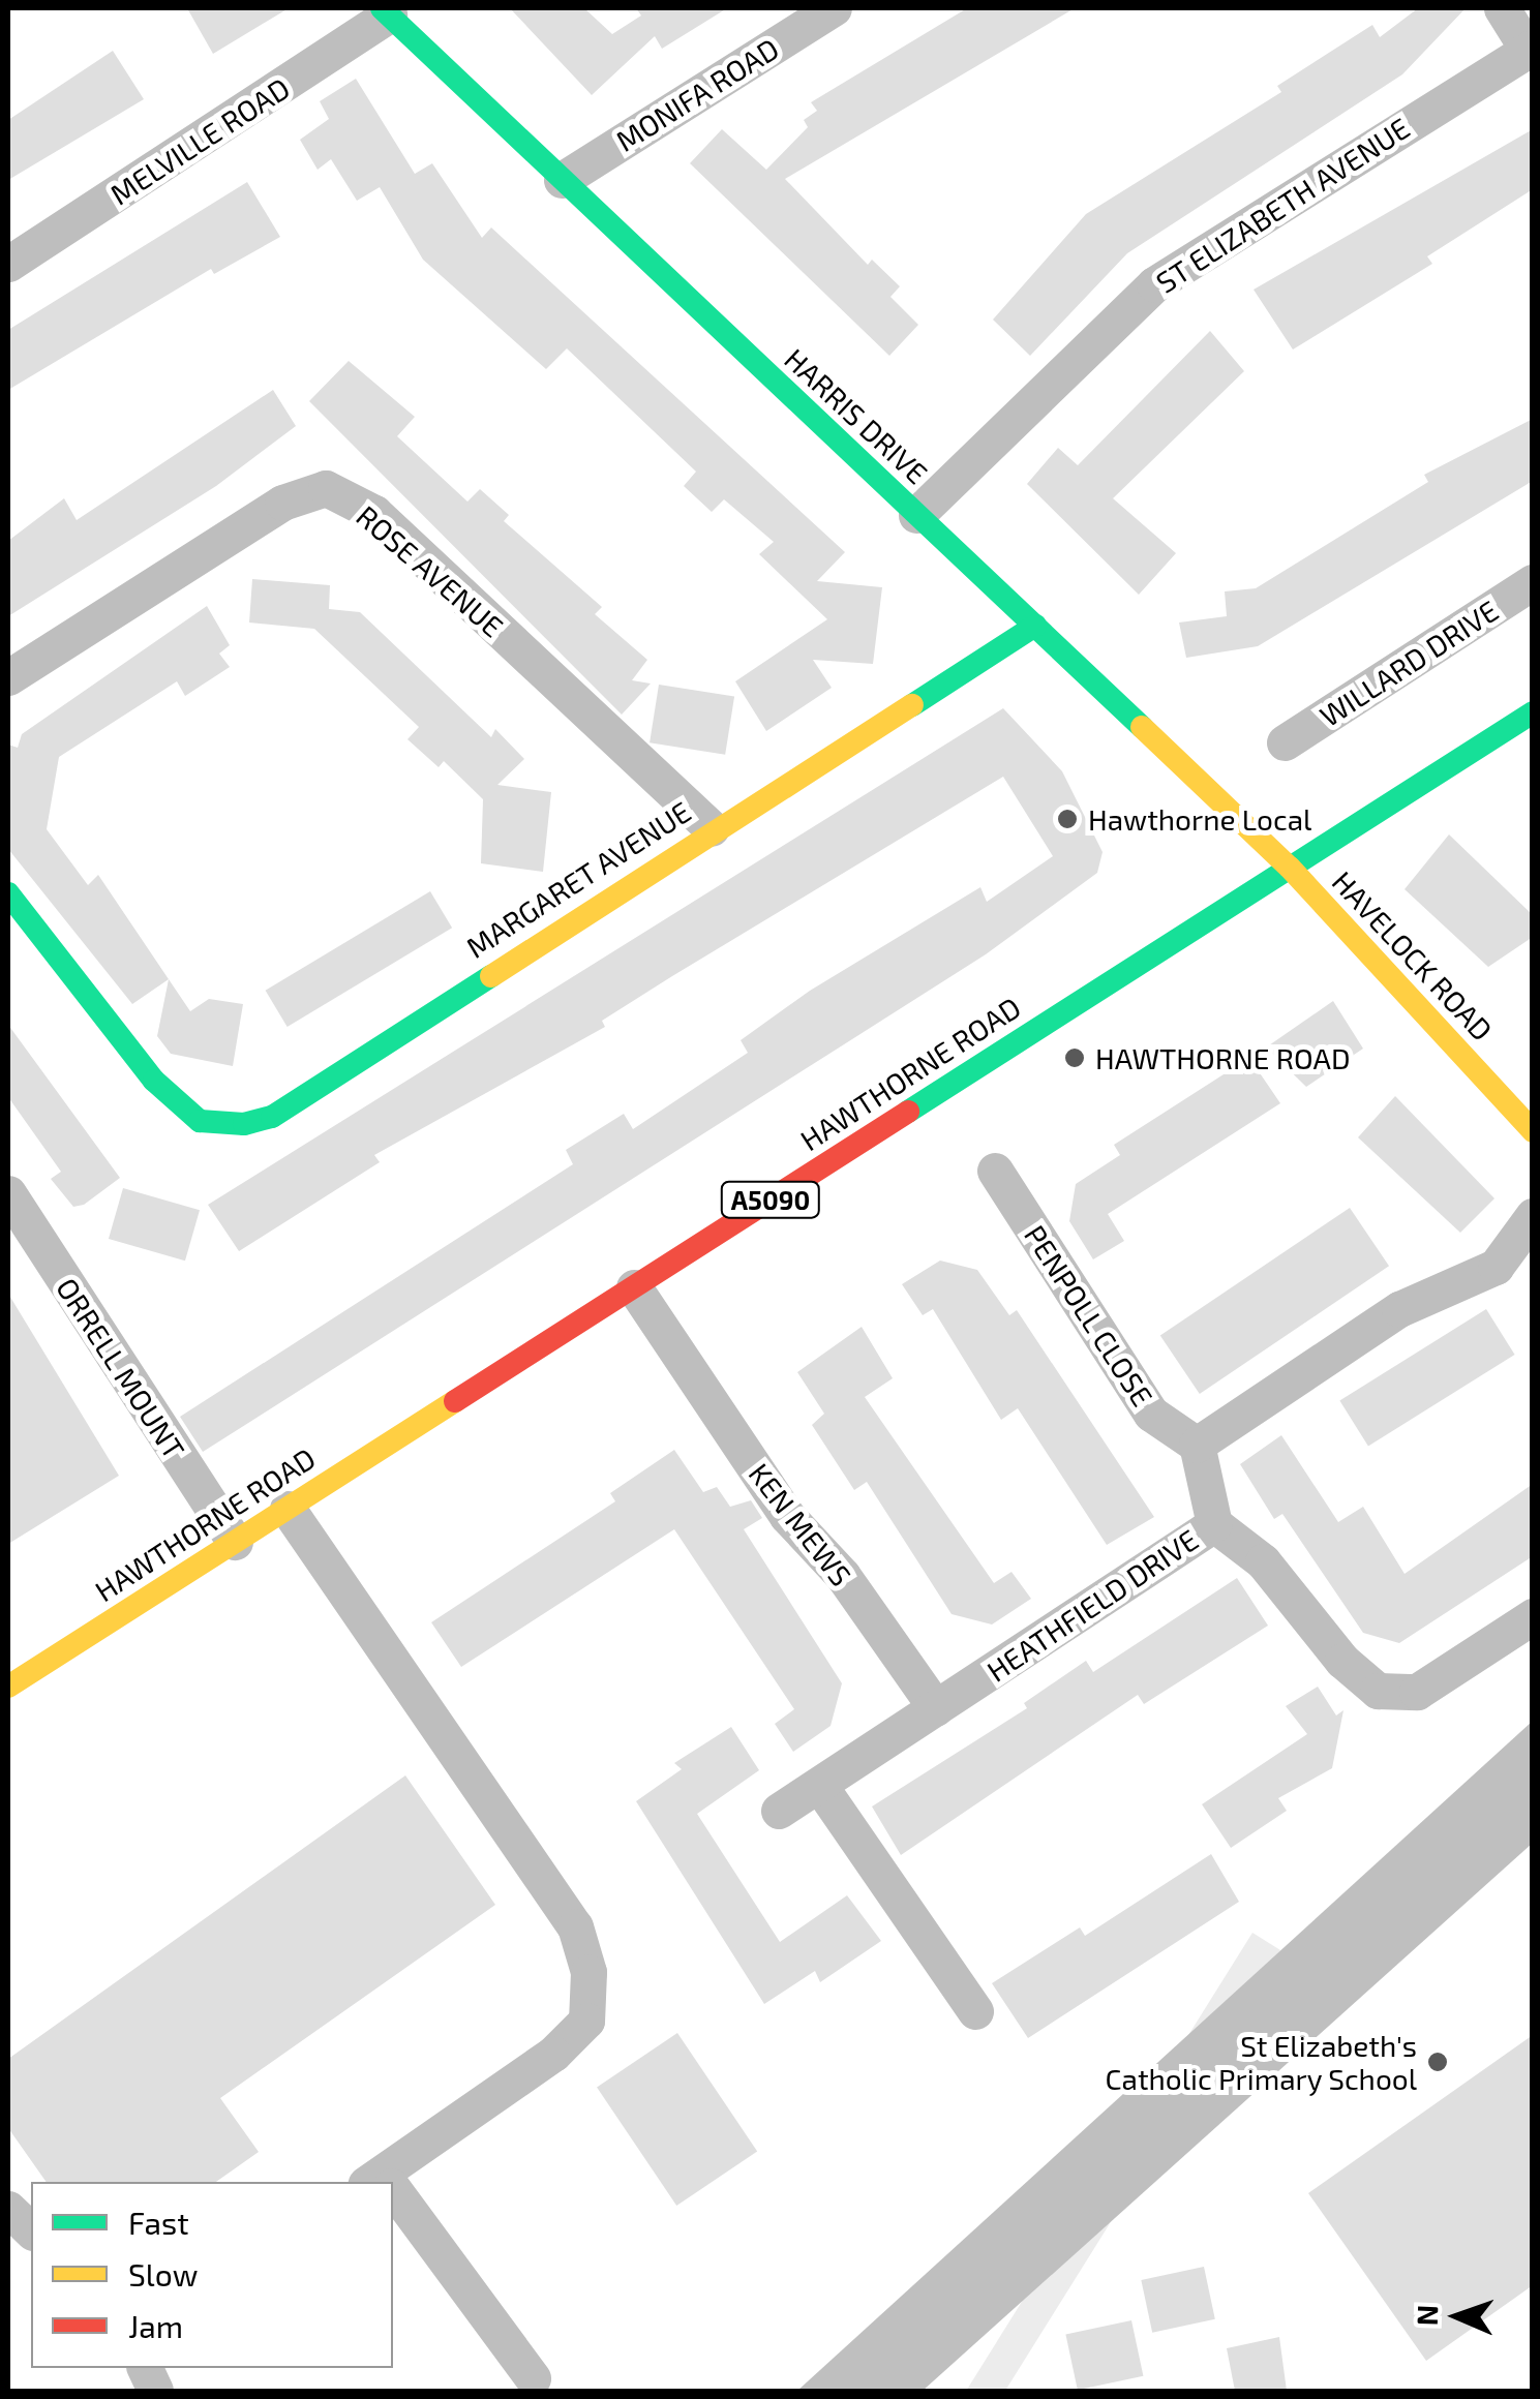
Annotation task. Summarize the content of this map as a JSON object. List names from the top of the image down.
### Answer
{
  "streets": {
    "street": [
      "MONIFA ROAD",
      "MELVILLE ROAD",
      "ST ELIZABETH AVENUE",
      "HARRIS DRIVE",
      "ROSE AVENUE",
      "WILLARD DRIVE",
      "MARGARET AVENUE",
      "HAVELOCK ROAD",
      "HAWTHORNE ROAD",
      "A5090",
      "PENPOLL CLOSE",
      "ORRELL MOUNT",
      "KEN MEWS",
      "HEATHFIELD DRIVE"
    ]
  },
  "crossings": [
    ["MONIFA ROAD", "HARRIS DRIVE"],
    ["MELVILLE ROAD", "HARRIS DRIVE"],
    ["ST ELIZABETH AVENUE", "HARRIS DRIVE"],
    ["HARRIS DRIVE", "MARGARET AVENUE"],
    ["HARRIS DRIVE", "HAVELOCK ROAD"],
    ["HARRIS DRIVE", "HAWTHORNE ROAD"],
    ["ROSE AVENUE", "MARGARET AVENUE"],
    ["HAVELOCK ROAD", "HAWTHORNE ROAD"],
    ["HAWTHORNE ROAD", "ORRELL MOUNT"],
    ["HAWTHORNE ROAD", "KEN MEWS"],
    ["PENPOLL CLOSE", "HEATHFIELD DRIVE"],
    ["KEN MEWS", "HEATHFIELD DRIVE"]
  ],
  "places": ["Hawthorne Local", "HAWTHORNE ROAD", "St Elizabeth's Catholic Primary School"],
  "legend": ["Fast", "Slow", "Jam"],
  "north": "left"
}
